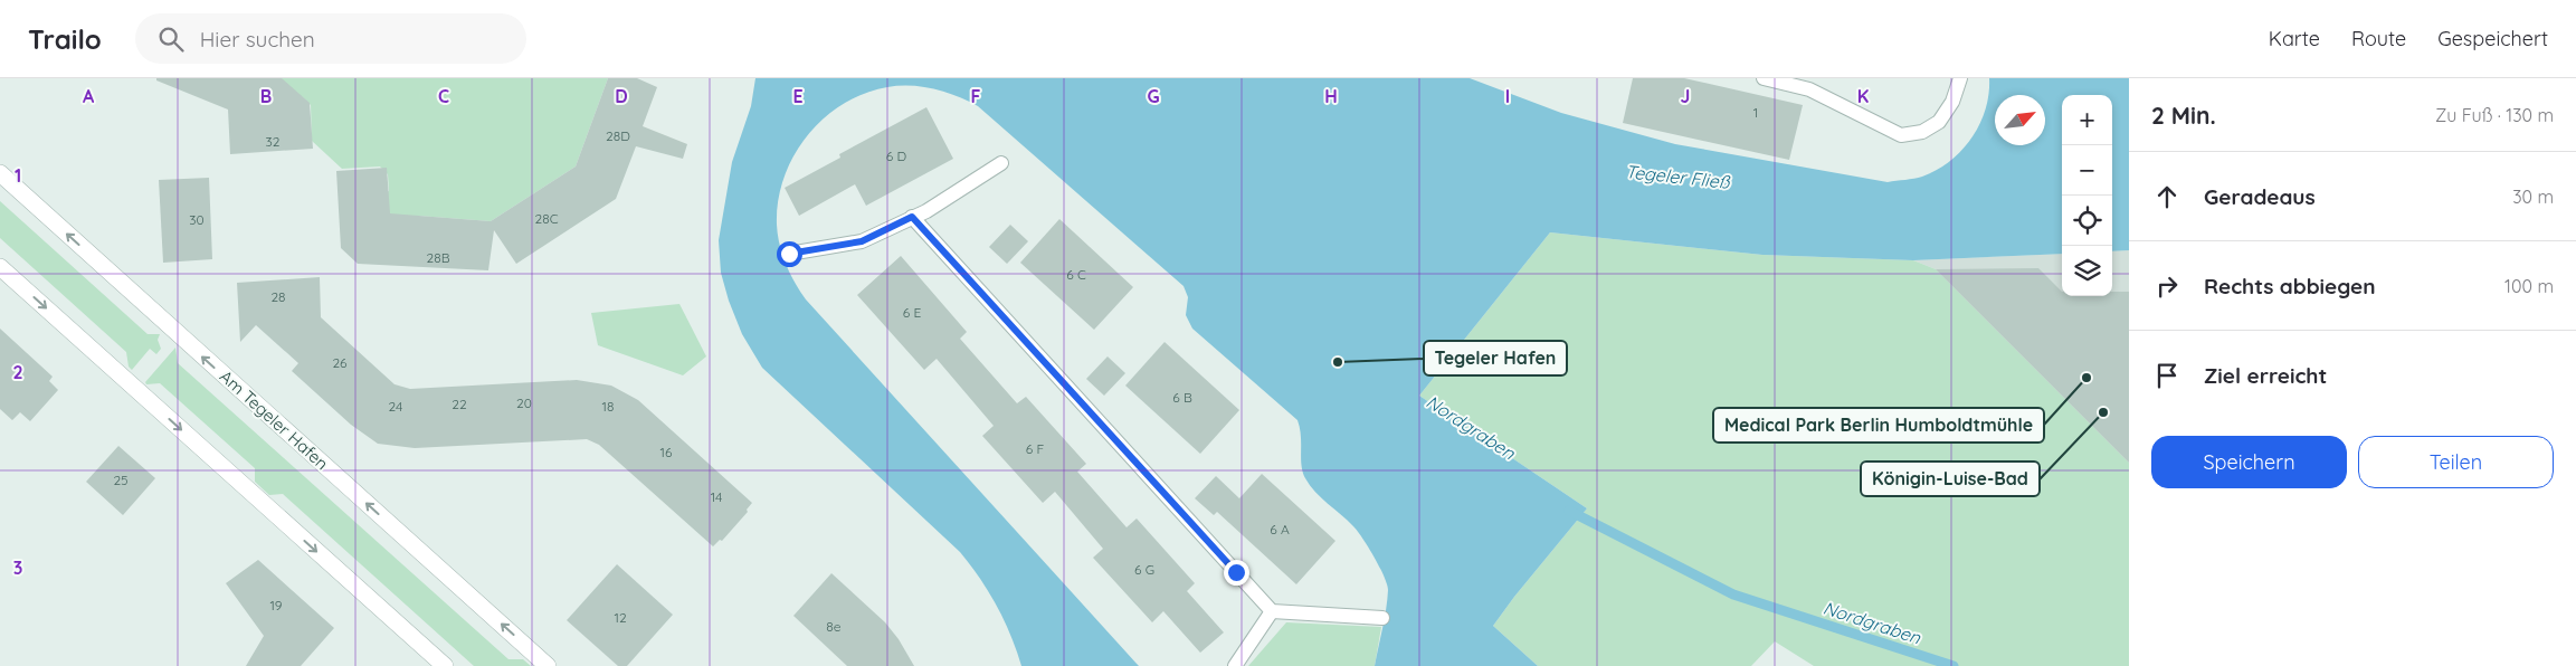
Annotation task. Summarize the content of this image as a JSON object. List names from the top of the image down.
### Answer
{
  "streets": {
    "street": ["Am Tegeler Hafen"]
  },
  "water": ["Tegeler Fließ", "Nordgraben"],
  "places": ["Tegeler Hafen", "Medical Park Berlin Humboldtmühle", "Königin-Luise-Bad"],
  "house_numbers": [
    "1",
    "28D",
    "32",
    "6 D",
    "28C",
    "30",
    "28B",
    "6 C",
    "28",
    "6 E",
    "26",
    "6 B",
    "20",
    "22",
    "24",
    "18",
    "6 F",
    "16",
    "25",
    "14",
    "6 A",
    "6 G",
    "19",
    "12",
    "8e"
  ],
  "north": "top right",
  "page": {
    "header": "Trailo",
    "search": "Hier suchen",
    "nav": ["Karte", "Route", "Gespeichert"],
    "heading": ["2 Min.", "Zu Fuß · 130 m"],
    "map_buttons": ["+", "−"],
    "list": [
      ["Geradeaus", "30 m"],
      ["Rechts abbiegen", "100 m"],
      "Ziel erreicht"
    ],
    "buttons": ["Speichern", "Teilen"]
  },
  "grid": {
    "columns": [
      "A",
      "B",
      "C",
      "D",
      "E",
      "F",
      "G",
      "H",
      "I",
      "J",
      "K"
    ],
    "rows": ["1", "2", "3"]
  }
}
